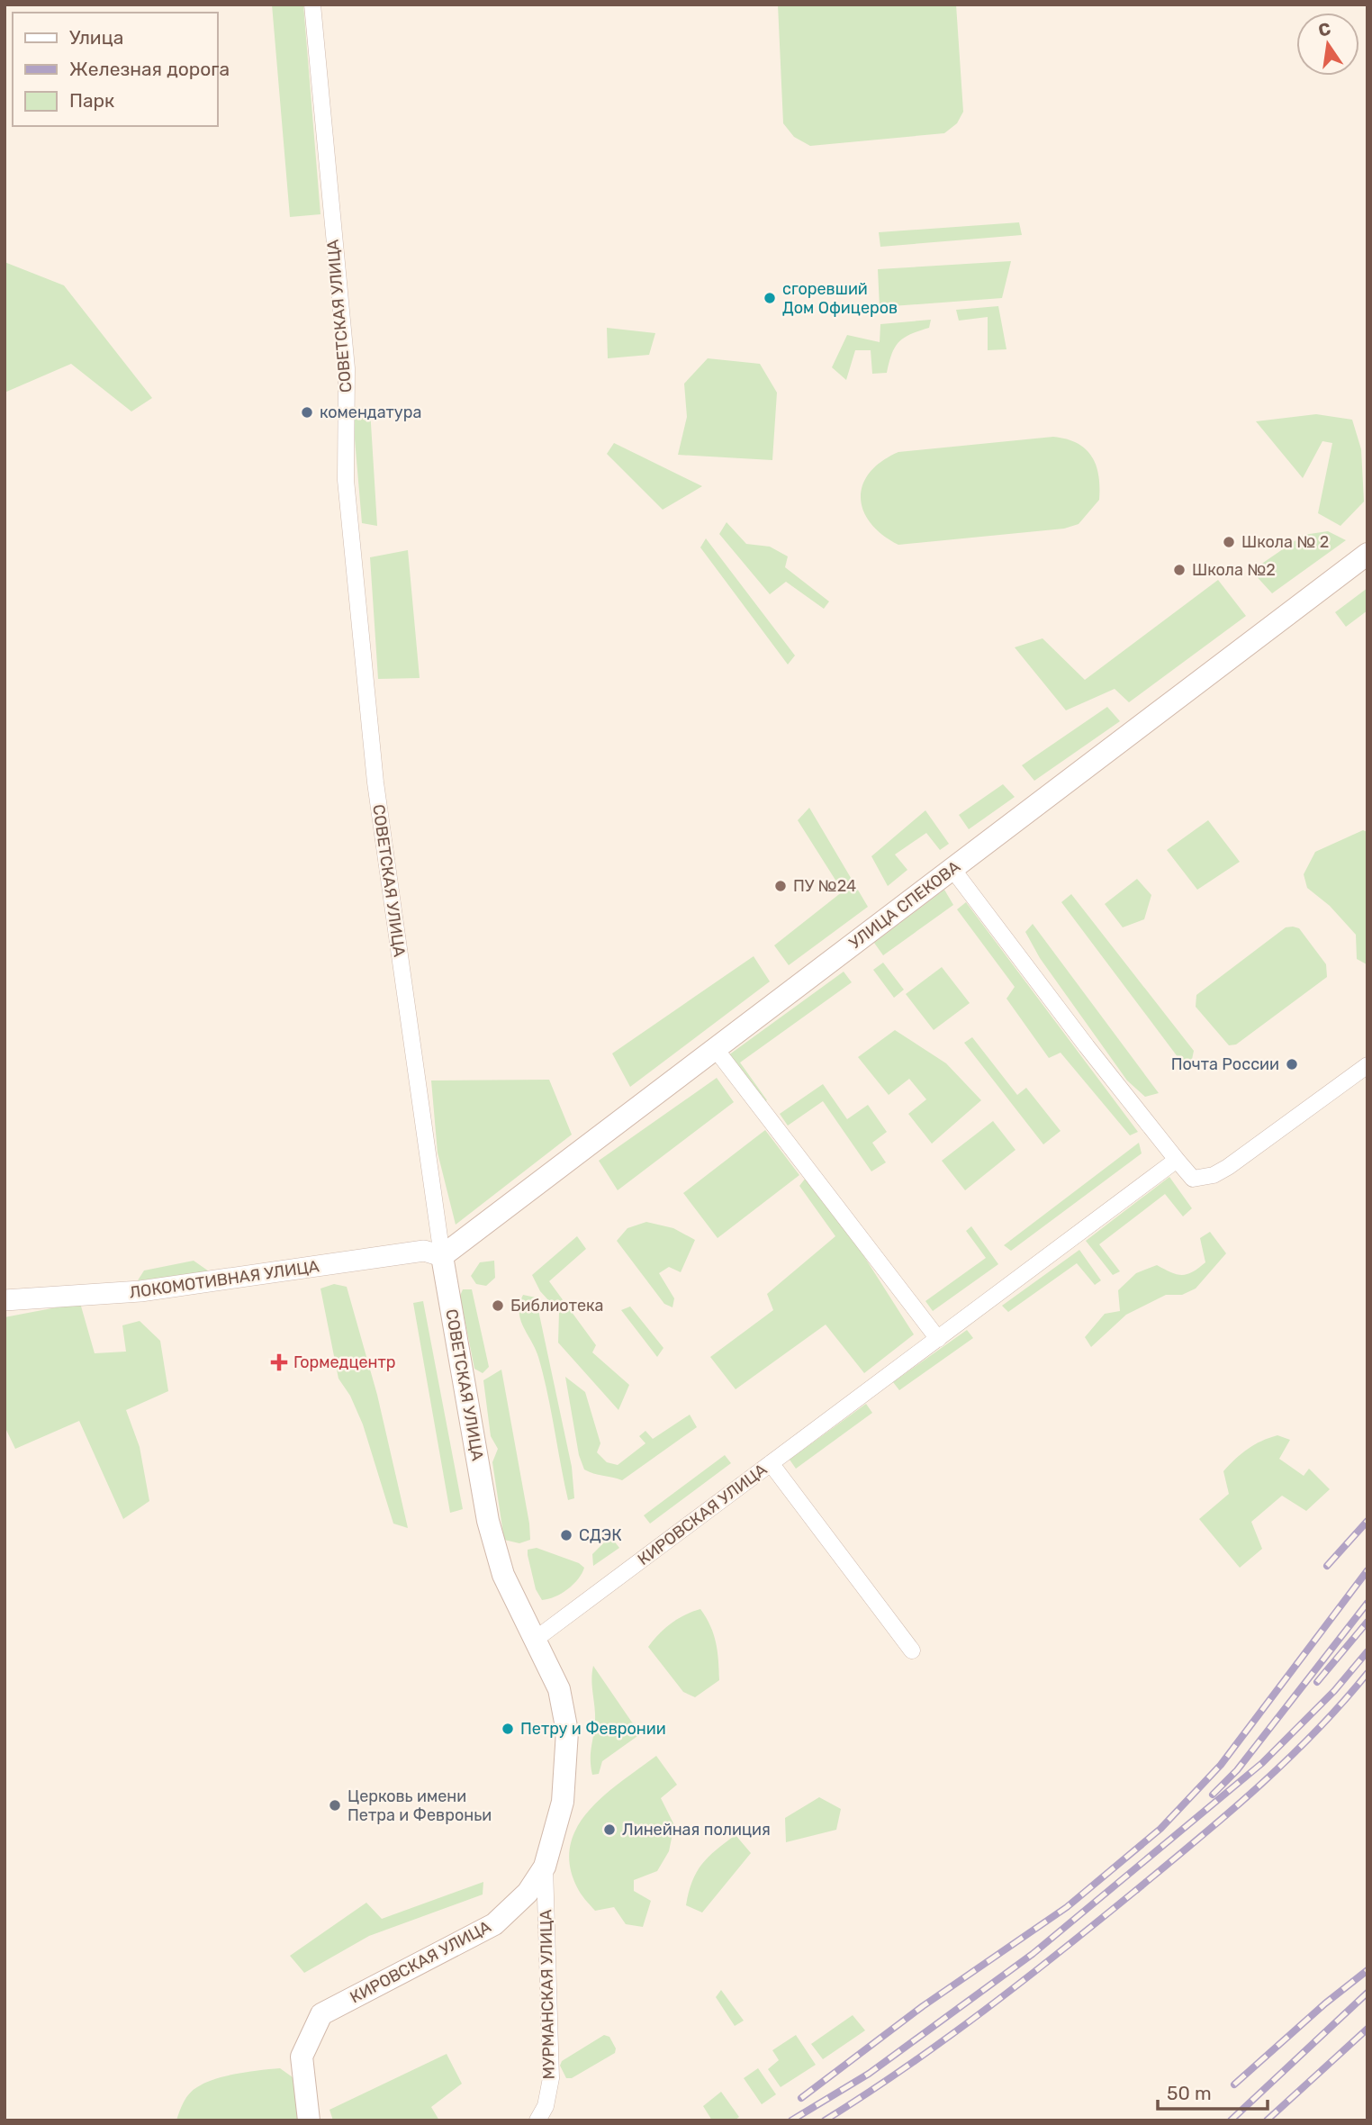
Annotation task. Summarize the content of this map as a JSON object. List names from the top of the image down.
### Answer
{
  "streets": {
    "main road": ["СОВЕТСКАЯ УЛИЦА", "УЛИЦА СПЕКОВА", "КИРОВСКАЯ УЛИЦА"],
    "street": ["ЛОКОМОТИВНАЯ УЛИЦА", "МУРМАНСКАЯ УЛИЦА"]
  },
  "crossings": [
    ["СОВЕТСКАЯ УЛИЦА", "УЛИЦА СПЕКОВА"],
    ["СОВЕТСКАЯ УЛИЦА", "ЛОКОМОТИВНАЯ УЛИЦА"],
    ["СОВЕТСКАЯ УЛИЦА", "КИРОВСКАЯ УЛИЦА"],
    ["УЛИЦА СПЕКОВА", "ЛОКОМОТИВНАЯ УЛИЦА"],
    ["КИРОВСКАЯ УЛИЦА", "МУРМАНСКАЯ УЛИЦА"]
  ],
  "places": {
    "other": [
      "сгоревший Дом Офицеров",
      "комендатура",
      "Школа № 2",
      "Школа №2",
      "ПУ №24",
      "Почта России",
      "Библиотека",
      "СДЭК",
      "Петру и Февронии",
      "Церковь имени Петра и Февроньи",
      "Линейная полиция"
    ],
    "health": ["Гормедцентр"]
  },
  "legend": ["Улица", "Железная дорога", "Парк"],
  "scale_bar": "50 m",
  "north": "top"
}
